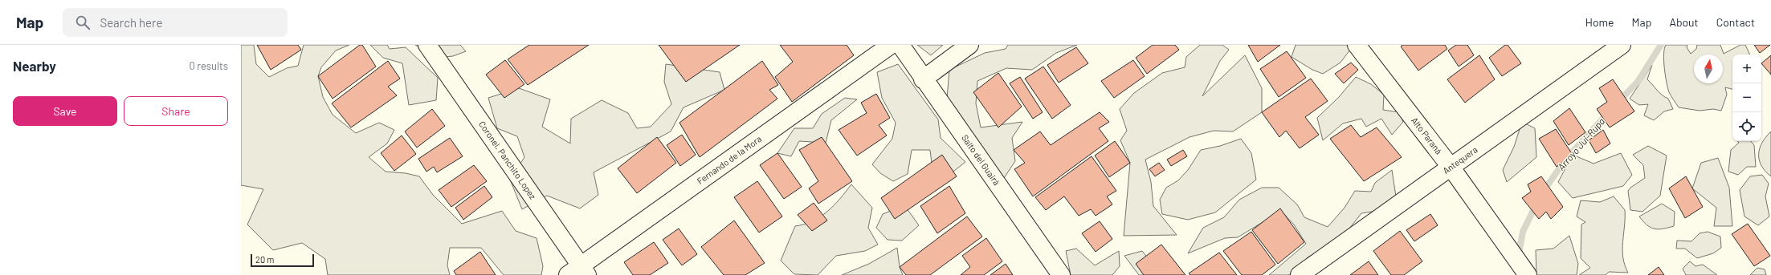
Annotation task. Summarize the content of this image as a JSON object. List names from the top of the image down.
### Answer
{
  "streets": {
    "street": [
      "Alto Paraná",
      "Coronel. Panchito Lopez",
      "Fernando de la Mora",
      "Antequera",
      "Salto del Guairá"
    ]
  },
  "crossings": [
    ["Alto Paraná", "Antequera"],
    ["Coronel. Panchito Lopez", "Fernando de la Mora"]
  ],
  "water": ["Arroyo Jui-Rupa"],
  "scale_bar": "20 m",
  "north": "top",
  "page": {
    "header": "Map",
    "search": "Search here",
    "nav": [
      "Home",
      "Map",
      "About",
      "Contact"
    ],
    "heading": ["Nearby", "0 results"],
    "map_buttons": ["+", "−"],
    "buttons": ["Save", "Share"],
    "scale": "20 m"
  }
}
